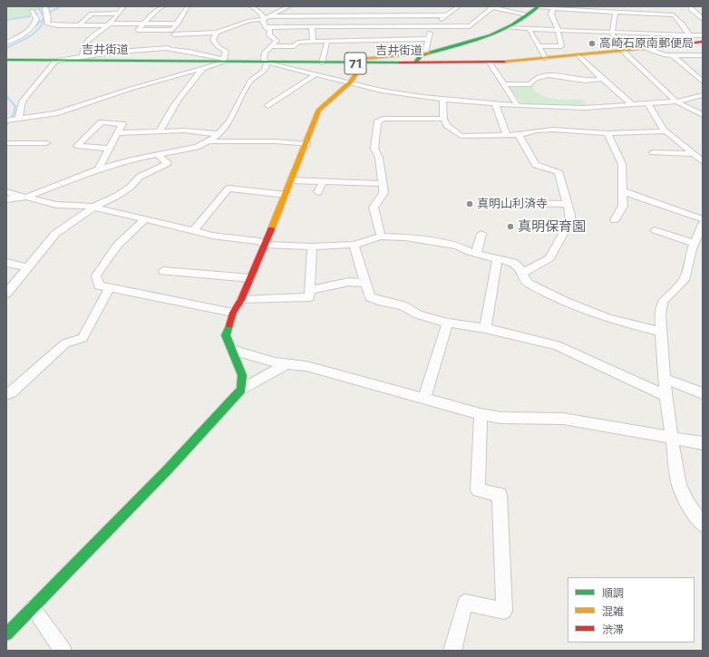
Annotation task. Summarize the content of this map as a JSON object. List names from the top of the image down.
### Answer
{
  "streets": {
    "street": ["吉井街道", "71"]
  },
  "places": ["高崎石原南郵便局", "真明山利済寺", "真明保育園"],
  "legend": ["順調", "混雑", "渋滞"]
}
